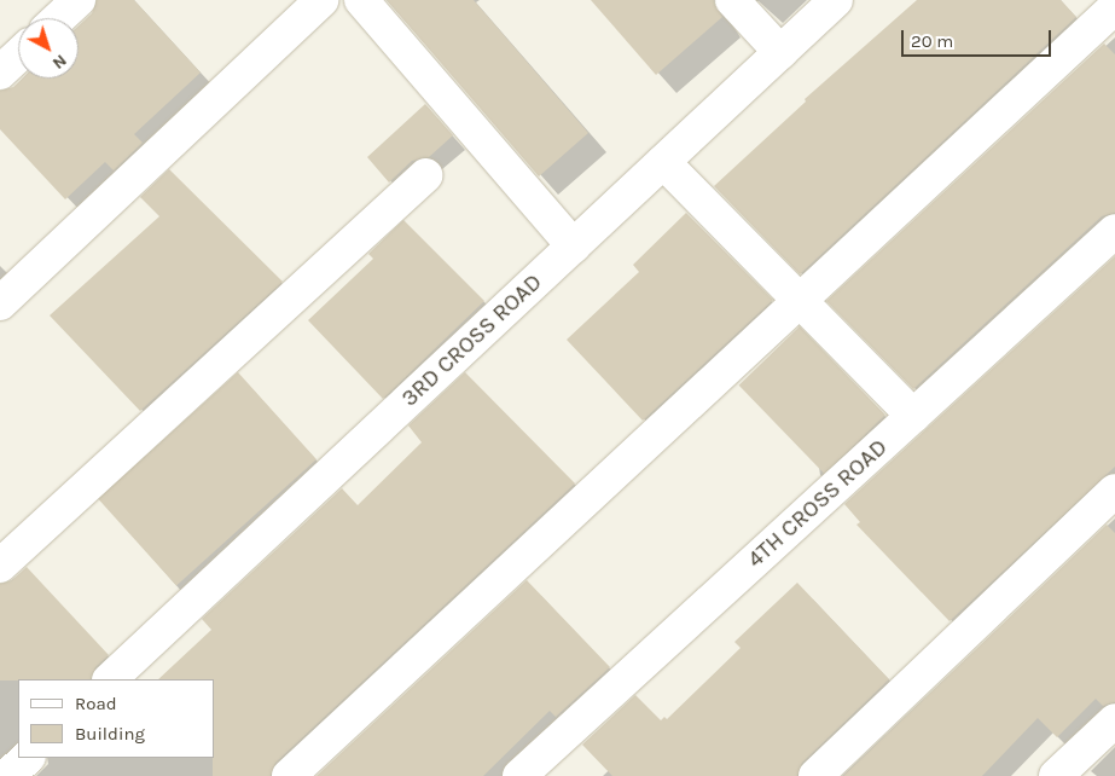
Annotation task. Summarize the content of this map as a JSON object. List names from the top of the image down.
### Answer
{
  "streets": {
    "street": ["3RD CROSS ROAD", "4TH CROSS ROAD"]
  },
  "legend": ["Road", "Building"],
  "scale_bar": "20 m",
  "north": "bottom right"
}
